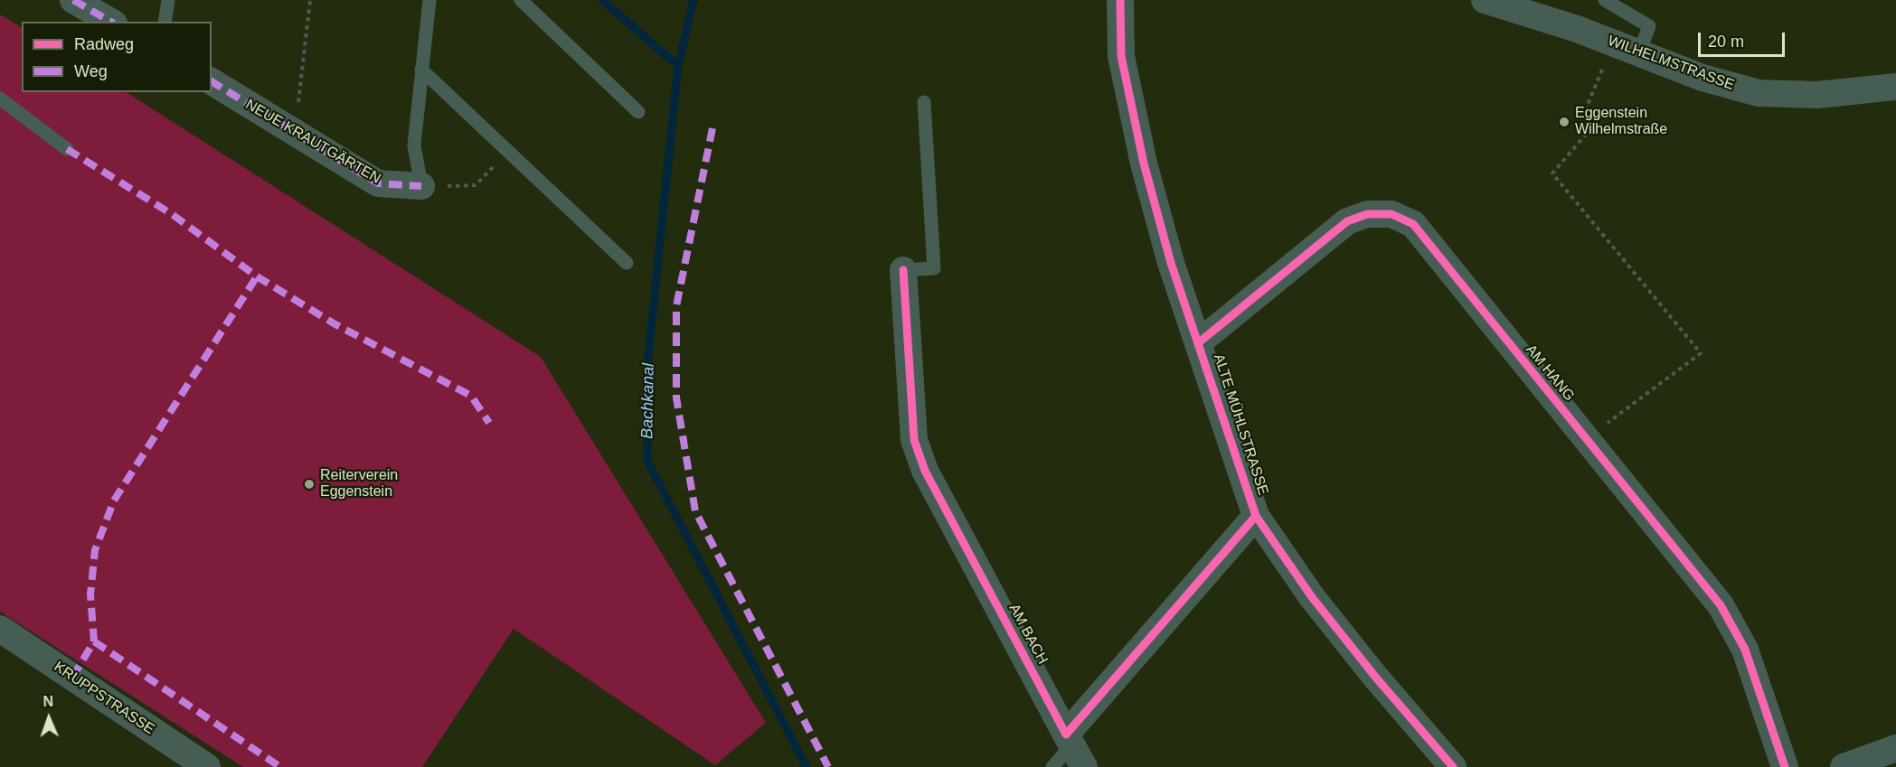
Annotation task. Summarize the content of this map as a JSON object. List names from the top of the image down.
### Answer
{
  "streets": {
    "street": [
      "WILHELMSTRASSE",
      "NEUE KRAUTGÄRTEN",
      "AM HANG",
      "ALTE MÜHLSTRASSE",
      "AM BACH",
      "KRUPPSTRASSE"
    ]
  },
  "crossings": [
    ["AM HANG", "ALTE MÜHLSTRASSE"]
  ],
  "water": ["Bachkanal"],
  "places": ["Eggenstein Wilhelmstraße", "Reiterverein Eggenstein"],
  "legend": ["Radweg", "Weg"],
  "scale_bar": "20 m",
  "north": "top"
}
